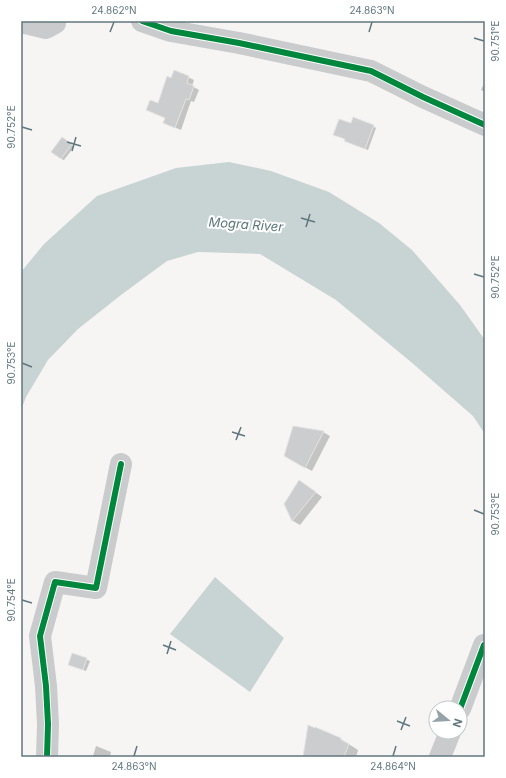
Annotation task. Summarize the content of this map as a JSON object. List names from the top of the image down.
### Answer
{
  "water": ["Mogra River"],
  "north": "right",
  "coordinates": [
    "24.862°N",
    "24.863°N",
    "90.751°E",
    "90.752°E",
    "90.753°E",
    "90.754°E",
    "24.864°N"
  ]
}
